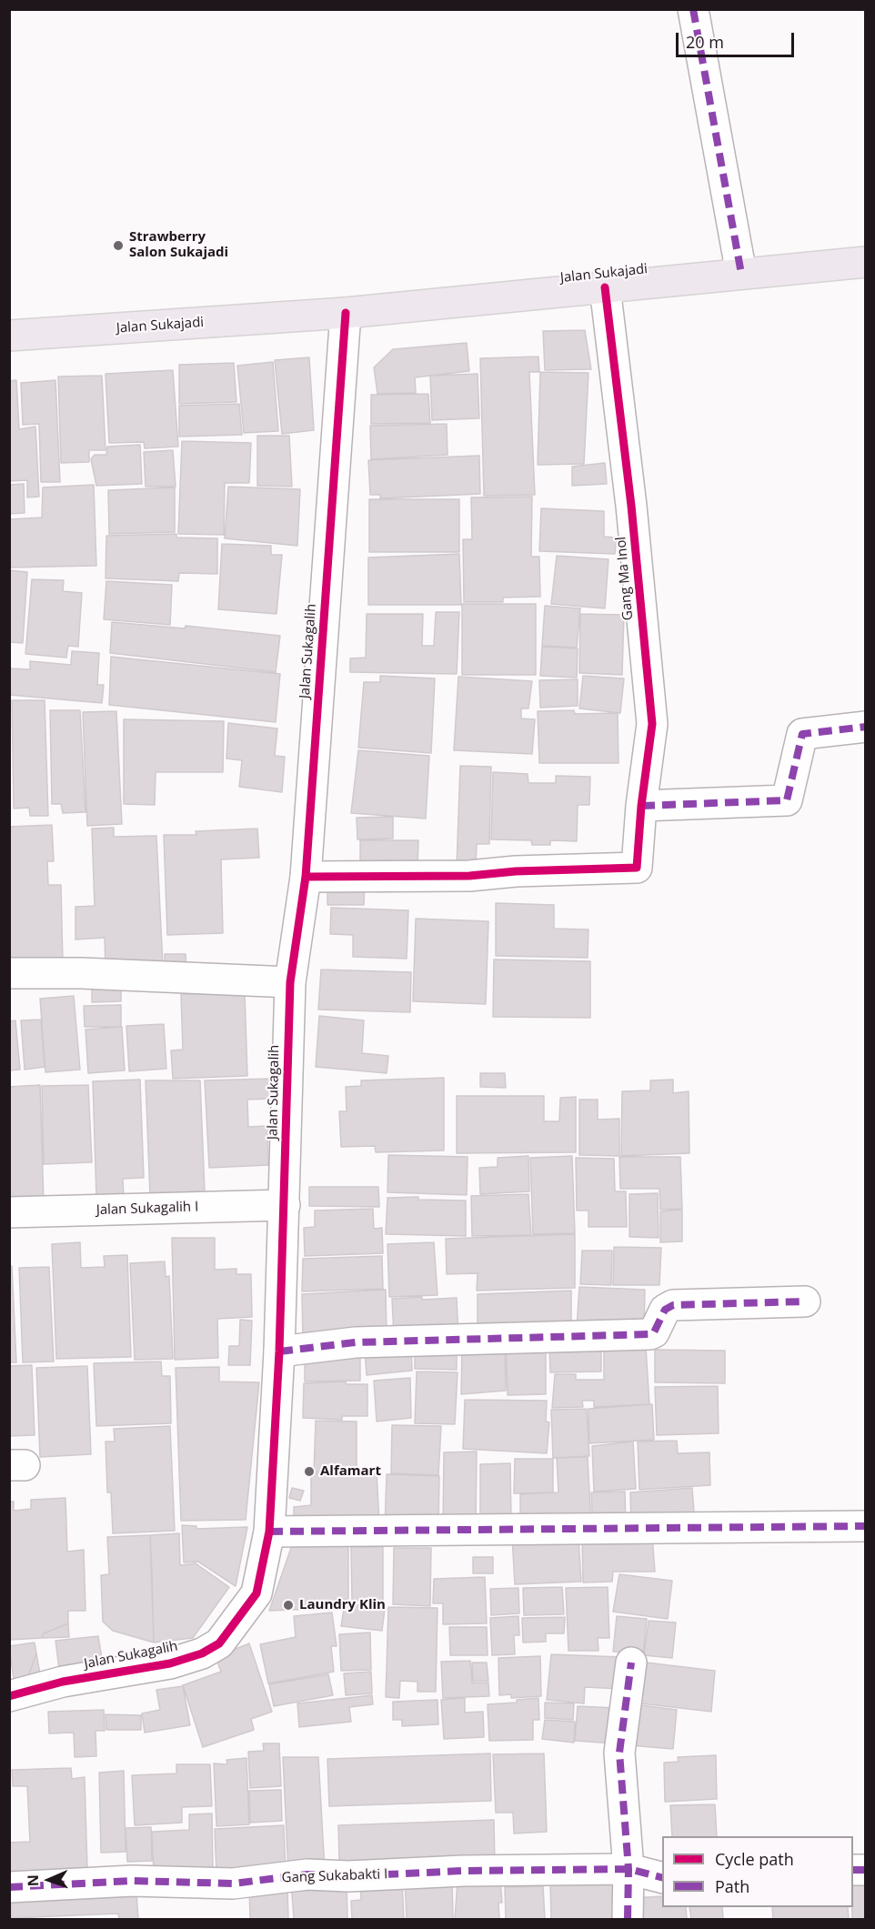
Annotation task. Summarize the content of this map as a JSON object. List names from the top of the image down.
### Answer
{
  "streets": {
    "main road": ["Jalan Sukajadi"],
    "street": [
      "Gang Ma Inol",
      "Jalan Sukagalih",
      "Jalan Sukagalih I",
      "Gang Sukabakti I"
    ]
  },
  "crossings": [
    ["Jalan Sukajadi", "Gang Ma Inol"],
    ["Jalan Sukajadi", "Jalan Sukagalih"],
    ["Gang Ma Inol", "Jalan Sukagalih"],
    ["Jalan Sukagalih", "Jalan Sukagalih I"]
  ],
  "places": ["Strawberry Salon Sukajadi", "Alfamart", "Laundry Klin"],
  "legend": ["Cycle path", "Path"],
  "scale_bar": "20 m",
  "north": "left"
}
